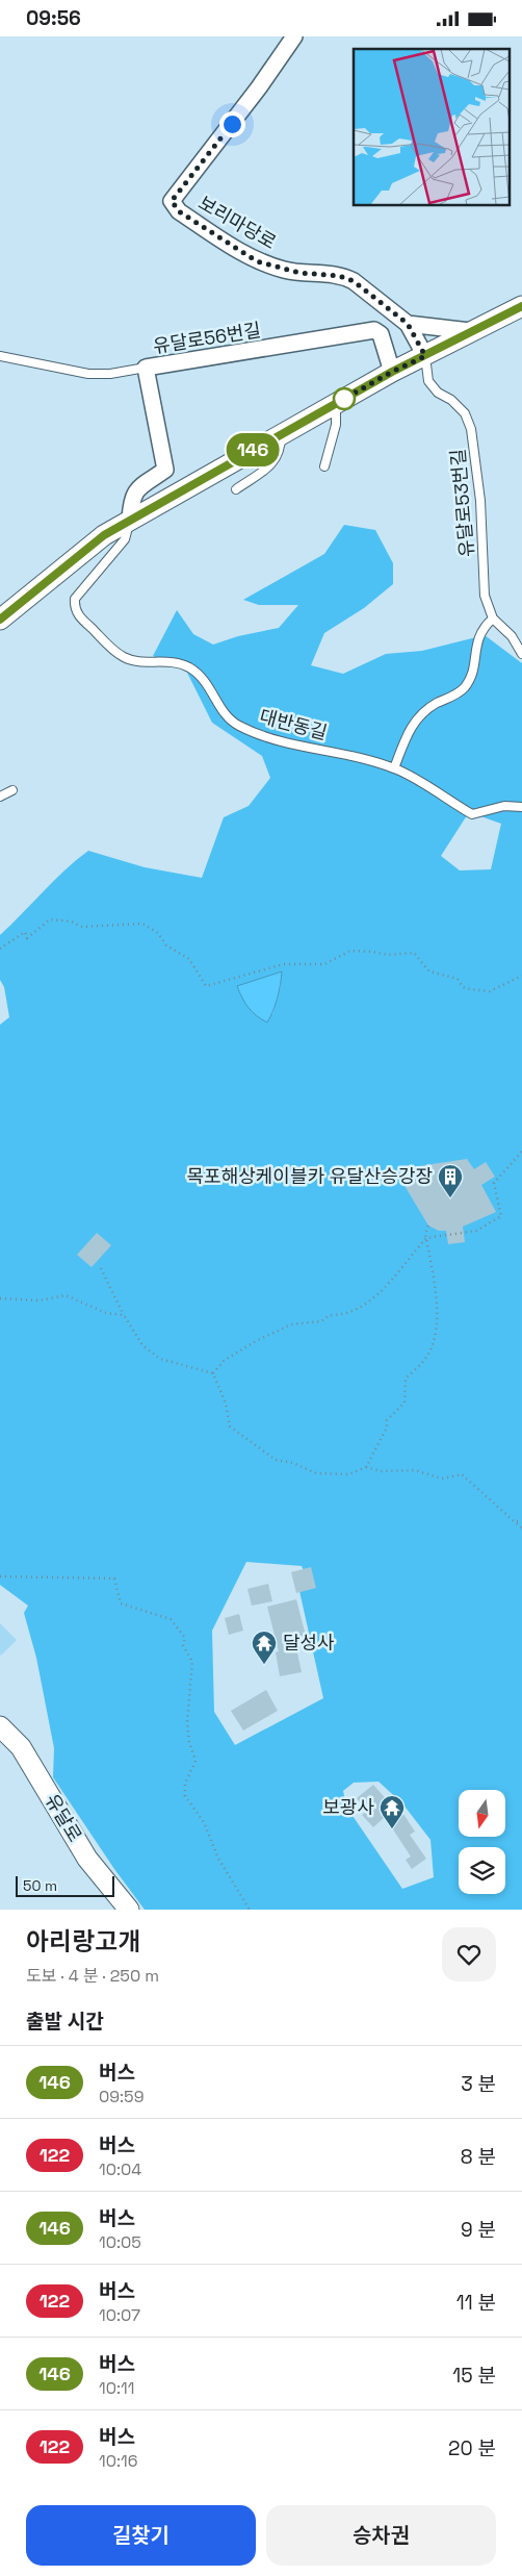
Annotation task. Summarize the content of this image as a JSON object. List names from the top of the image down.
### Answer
{
  "streets": {
    "street": ["보리마당로", "유달로56번길", "유달로"],
    "lane": ["유달로53번길", "대반동길"]
  },
  "crossings": [
    ["보리마당로", "유달로53번길"]
  ],
  "places": {
    "building": ["목포해상케이블카 유달산승강장"],
    "temple": ["달성사", "보광사"]
  },
  "lines": ["bus line 146"],
  "scale_bar": "50 m",
  "north": "bottom",
  "page": {
    "status": "09:56",
    "on_map": "146",
    "scale": "50 m",
    "heading": [
      ["아리랑고개", "도보 · 4 분 · 250 m"],
      "출발 시간"
    ],
    "list": [
      {
        "mark": "146",
        "name": "버스",
        "note": "09:59",
        "value": "3 분"
      },
      {
        "mark": "122",
        "name": "버스",
        "note": "10:04",
        "value": "8 분"
      },
      {
        "mark": "146",
        "name": "버스",
        "note": "10:05",
        "value": "9 분"
      },
      {
        "mark": "122",
        "name": "버스",
        "note": "10:07",
        "value": "11 분"
      },
      {
        "mark": "146",
        "name": "버스",
        "note": "10:11",
        "value": "15 분"
      },
      {
        "mark": "122",
        "name": "버스",
        "note": "10:16",
        "value": "20 분"
      }
    ],
    "buttons": ["길찾기", "승차권"]
  }
}
